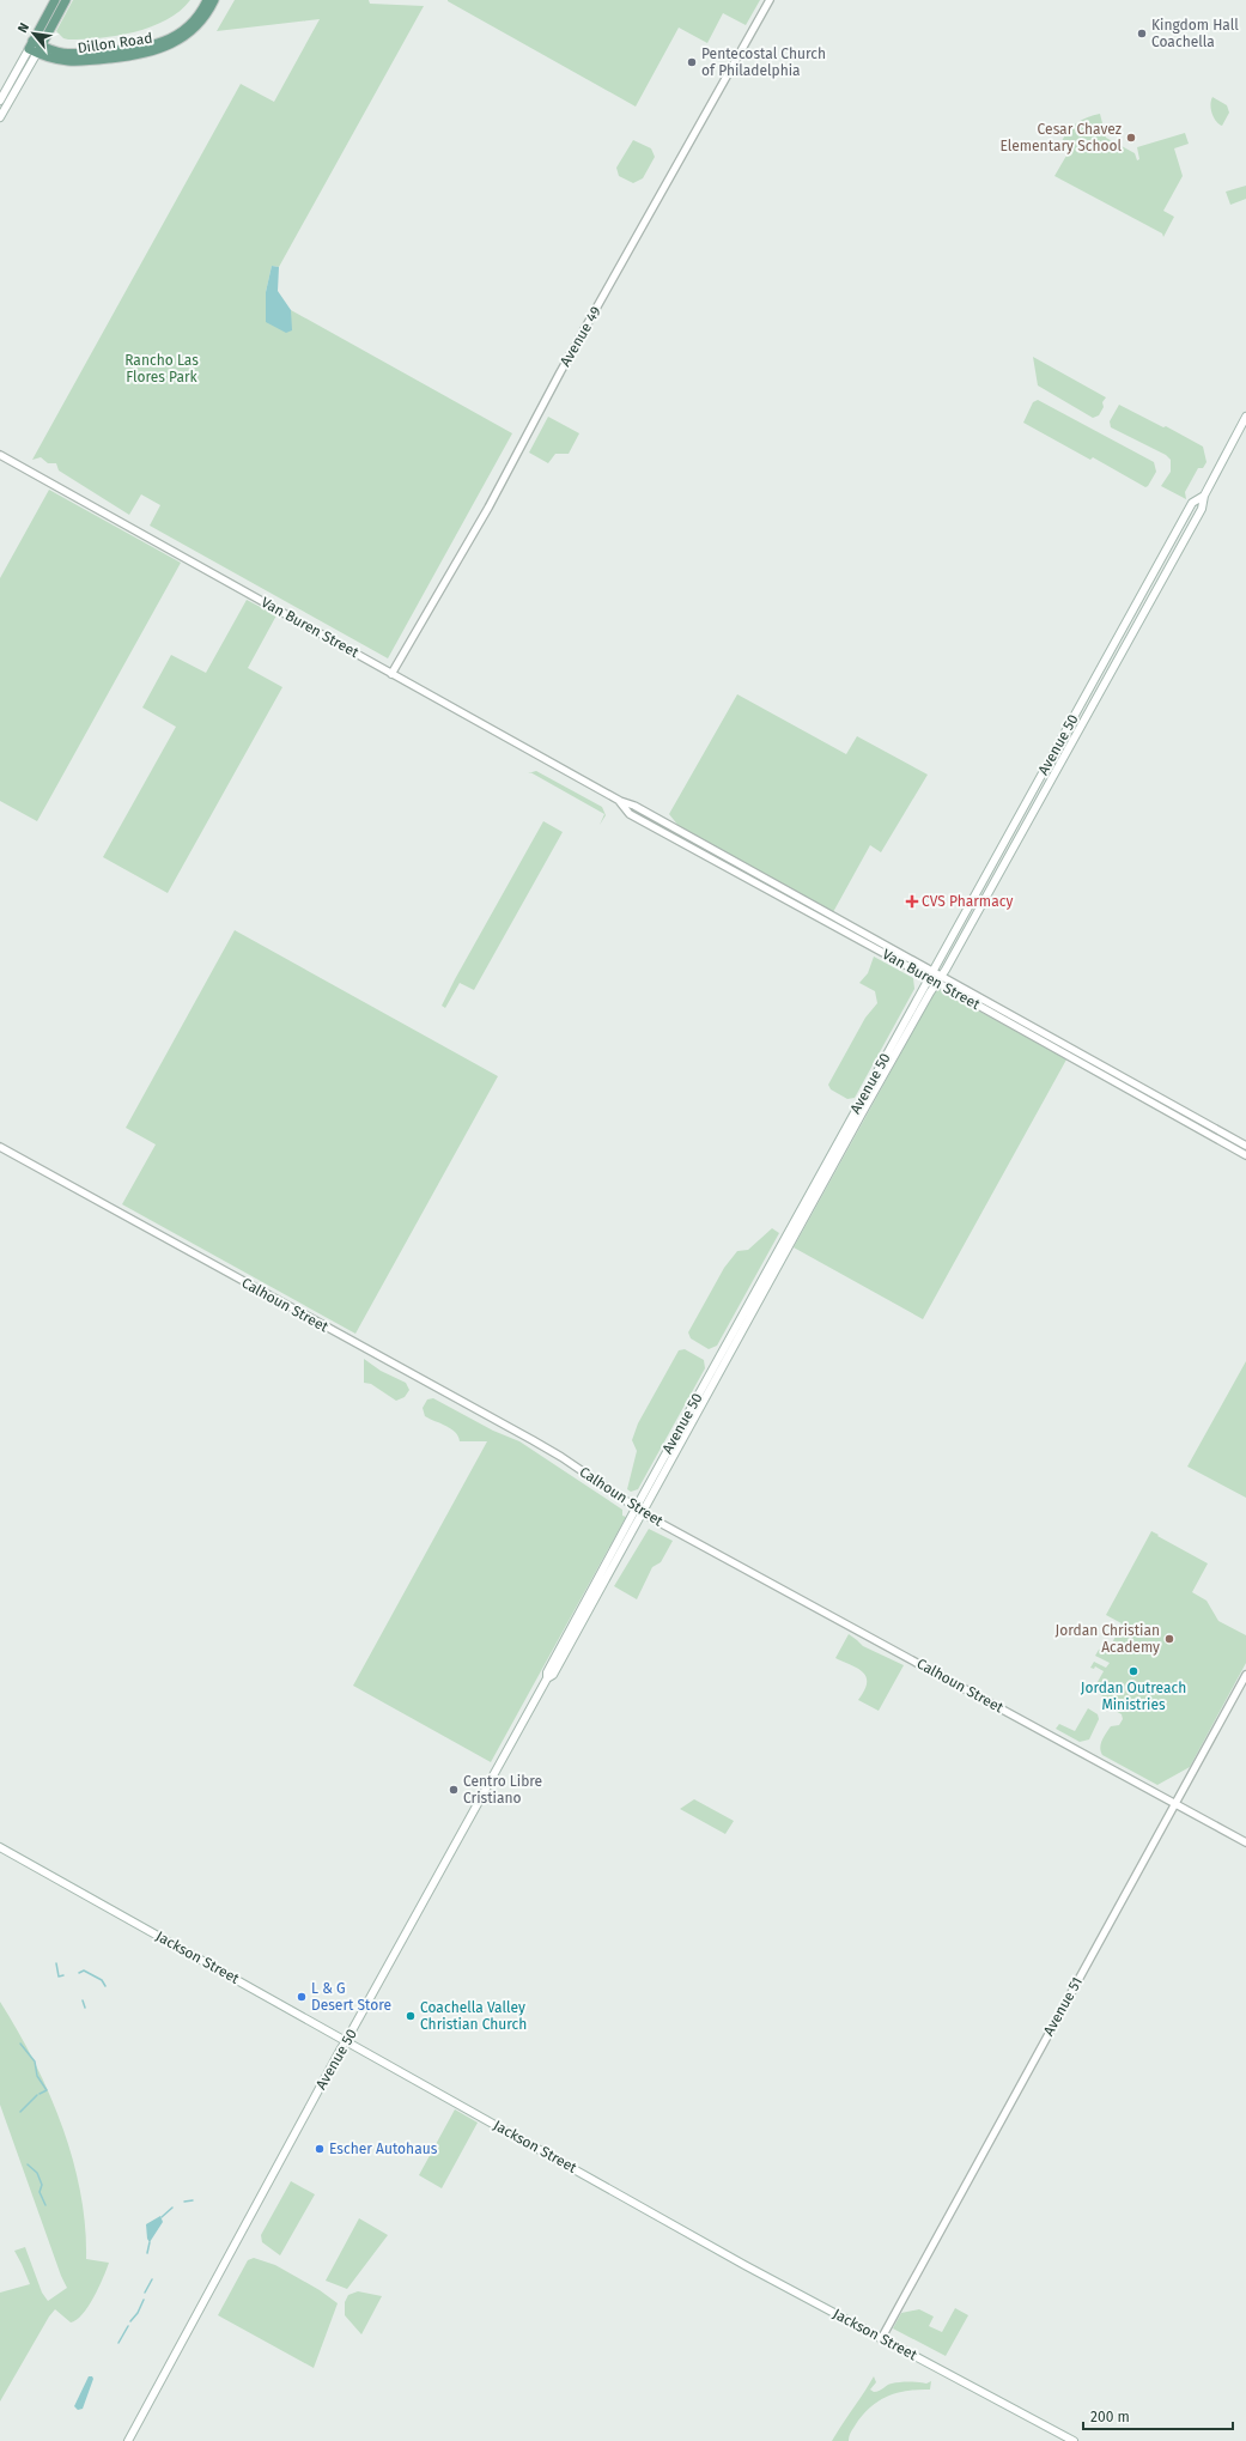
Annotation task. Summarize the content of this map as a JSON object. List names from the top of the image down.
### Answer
{
  "streets": {
    "main road": ["Dillon Road", "Avenue 50", "Jackson Street"],
    "street": [
      "Avenue 49",
      "Van Buren Street",
      "Calhoun Street",
      "Avenue 51"
    ]
  },
  "crossings": [
    ["Avenue 49", "Van Buren Street"],
    ["Van Buren Street", "Avenue 50"],
    ["Avenue 50", "Calhoun Street"],
    ["Avenue 50", "Jackson Street"],
    ["Calhoun Street", "Avenue 51"],
    ["Jackson Street", "Avenue 51"]
  ],
  "parks": ["Rancho Las Flores Park"],
  "places": {
    "other": [
      "Kingdom Hall Coachella",
      "Pentecostal Church of Philadelphia",
      "Cesar Chavez Elementary School",
      "Jordan Christian Academy",
      "Jordan Outreach Ministries",
      "Centro Libre Cristiano",
      "L & G Desert Store",
      "Coachella Valley Christian Church",
      "Escher Autohaus"
    ],
    "health": ["CVS Pharmacy"]
  },
  "scale_bar": "200 m",
  "north": "top left"
}
